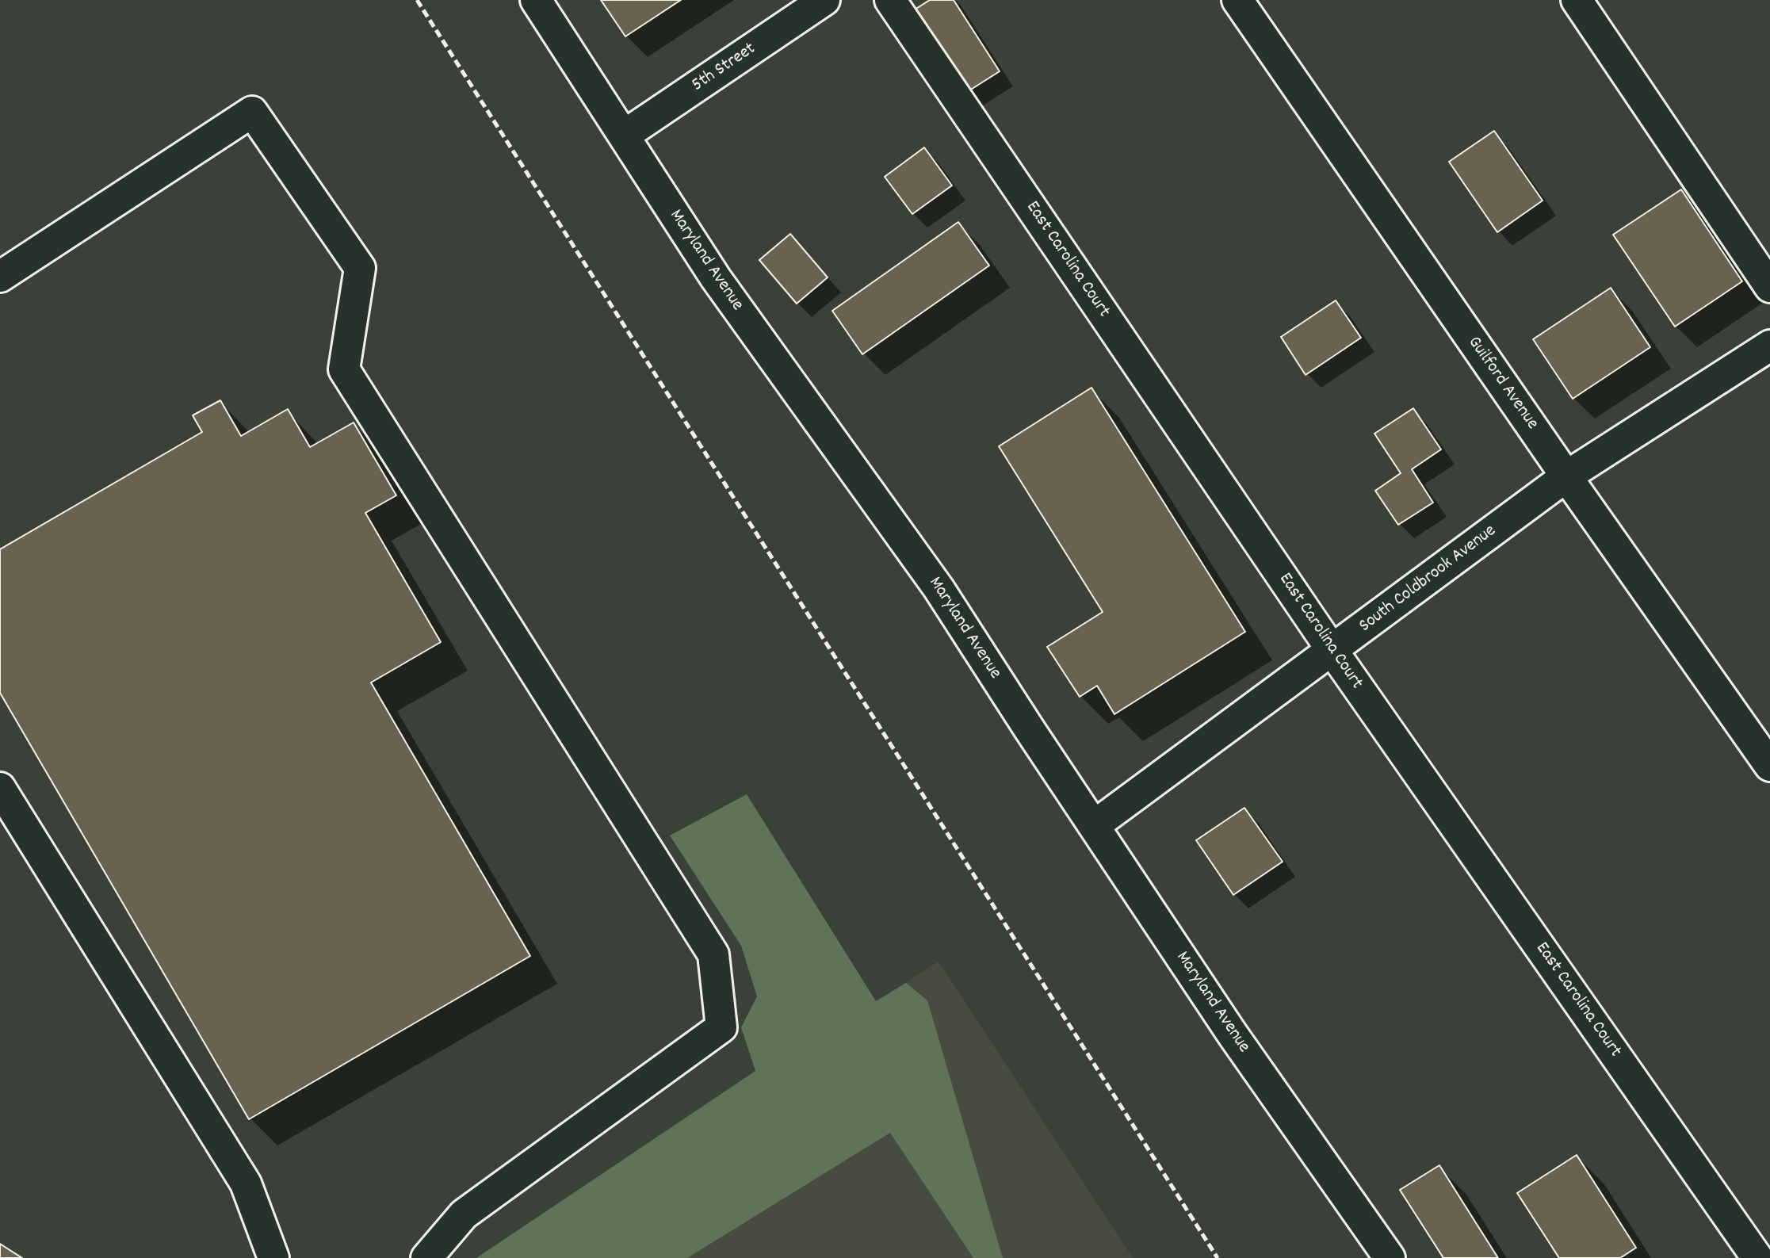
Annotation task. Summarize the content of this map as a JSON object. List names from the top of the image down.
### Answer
{
  "streets": {
    "street": [
      "5th Street",
      "East Carolina Court",
      "Maryland Avenue",
      "Guilford Avenue",
      "South Coldbrook Avenue"
    ]
  },
  "crossings": [
    ["5th Street", "Maryland Avenue"],
    ["East Carolina Court", "South Coldbrook Avenue"],
    ["Maryland Avenue", "South Coldbrook Avenue"],
    ["Guilford Avenue", "South Coldbrook Avenue"]
  ]
}
